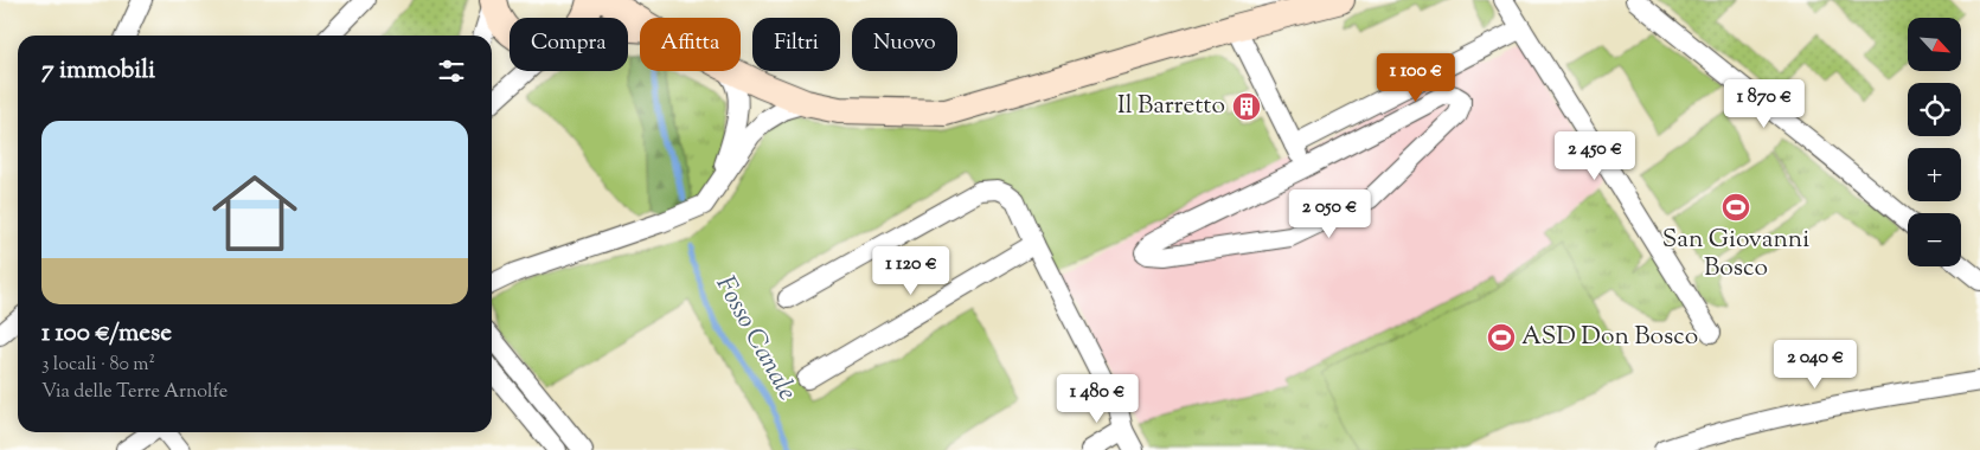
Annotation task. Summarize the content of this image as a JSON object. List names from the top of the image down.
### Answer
{
  "water": ["Fosso Canale"],
  "places": {
    "building": ["Il Barretto"],
    "sports": ["San Giovanni Bosco", "ASD Don Bosco"]
  },
  "north": "bottom right",
  "page": {
    "map_buttons": ["+", "−"],
    "chip": [
      "Compra",
      "Affitta",
      "Filtri",
      "Nuovo"
    ],
    "heading": "7 immobili",
    "price": [
      "1 100 €",
      "1 870 €",
      "2 450 €",
      "2 050 €",
      "1 120 €",
      "2 040 €",
      "1 480 €"
    ],
    "list": [
      {
        "name": "1 100 €/mese",
        "note": "3 locali · 80 m² · Via delle Terre Arnolfe"
      }
    ]
  }
}
